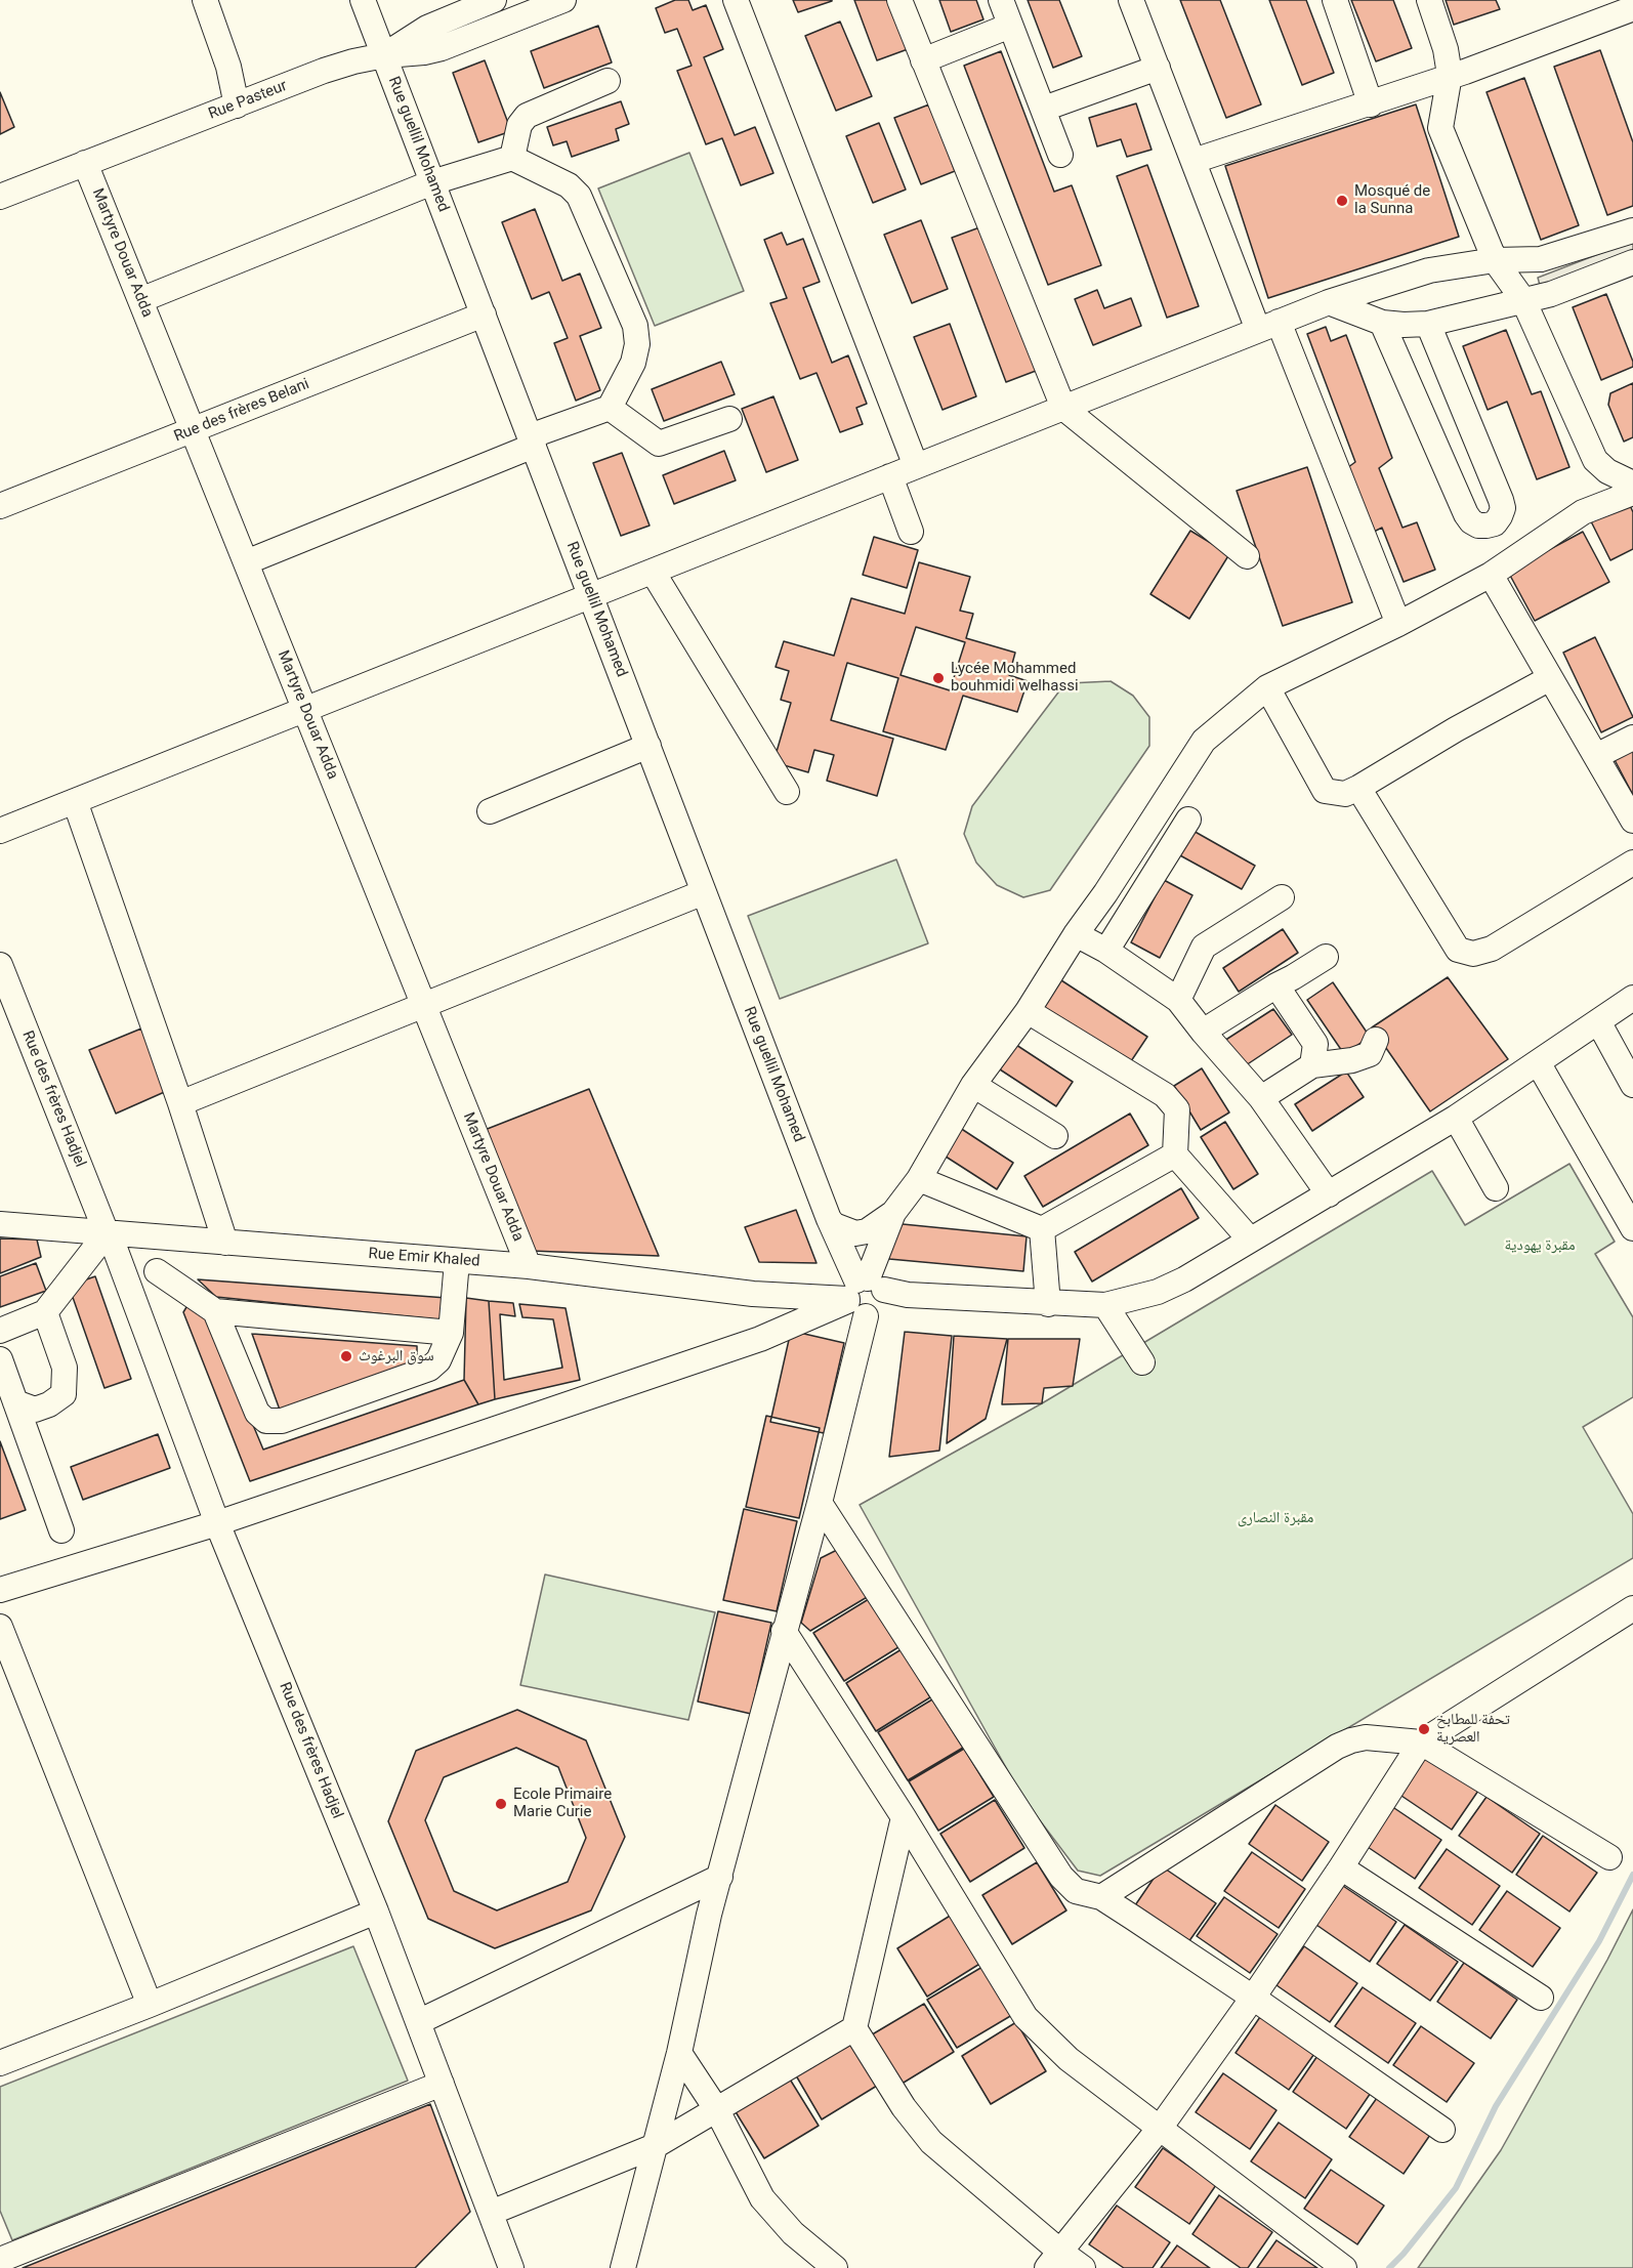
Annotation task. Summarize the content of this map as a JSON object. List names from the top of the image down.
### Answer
{
  "streets": {
    "street": [
      "Rue Pasteur",
      "Rue guellil Mohamed",
      "Martyre Douar Adda",
      "Rue des frères Belani",
      "Rue des frères Hadjel",
      "Rue Emir Khaled"
    ]
  },
  "crossings": [
    ["Rue Pasteur", "Rue guellil Mohamed"],
    ["Rue Pasteur", "Martyre Douar Adda"],
    ["Rue guellil Mohamed", "Rue des frères Belani"],
    ["Rue guellil Mohamed", "Rue Emir Khaled"],
    ["Martyre Douar Adda", "Rue des frères Belani"],
    ["Martyre Douar Adda", "Rue Emir Khaled"],
    ["Rue des frères Hadjel", "Rue Emir Khaled"]
  ],
  "parks": ["مقبرة يهودية", "مقبرة النصارى"],
  "places": [
    "Mosqué de la Sunna",
    "Lycée Mohammed bouhmidi welhassi",
    "سوق البرغوث",
    "تحفة للمطابخ العصرية",
    "Ecole Primaire Marie Curie"
  ]
}
